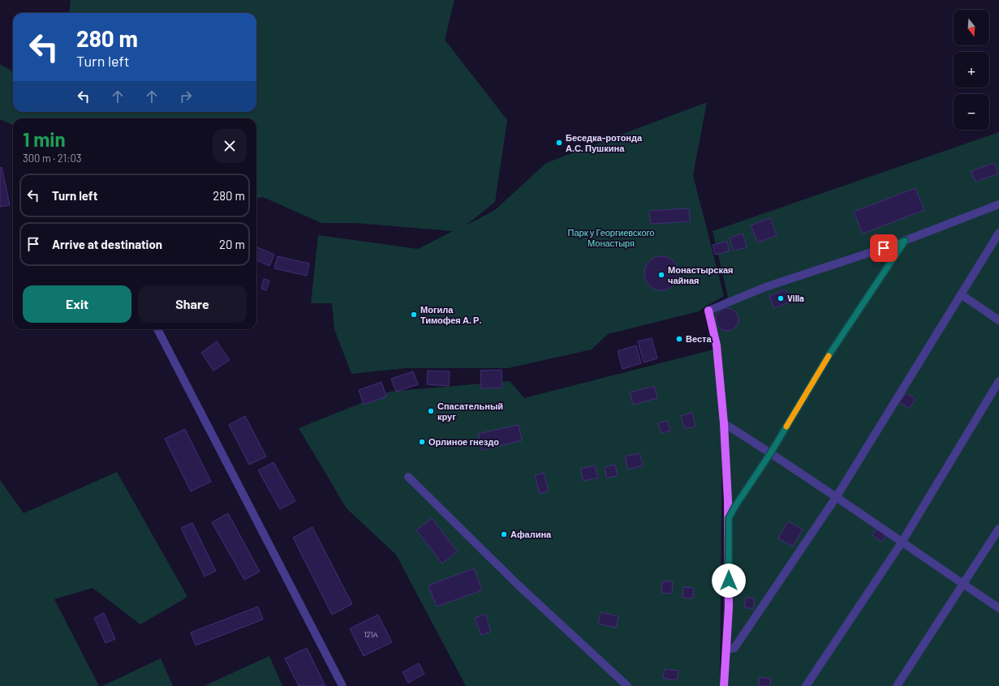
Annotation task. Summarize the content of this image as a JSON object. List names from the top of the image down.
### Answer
{
  "parks": ["Парк у Георгиевского Монастыря"],
  "places": [
    "Беседка-ротонда А.С. Пушкина",
    "Монастырская чайная",
    "Villa",
    "Могила Тимофея А. Р.",
    "Веста",
    "Спасательный круг",
    "Орлиное гнездо",
    "Афалина"
  ],
  "house_numbers": ["121А"],
  "north": "bottom",
  "page": {
    "map_buttons": ["+", "−"],
    "turn": ["280 m", "Turn left"],
    "heading": ["1 min", "300 m · 21:03"],
    "list": [
      {
        "name": "Turn left",
        "value": "280 m"
      },
      {
        "name": "Arrive at destination",
        "value": "20 m"
      }
    ],
    "buttons": ["Exit", "Share"]
  }
}
